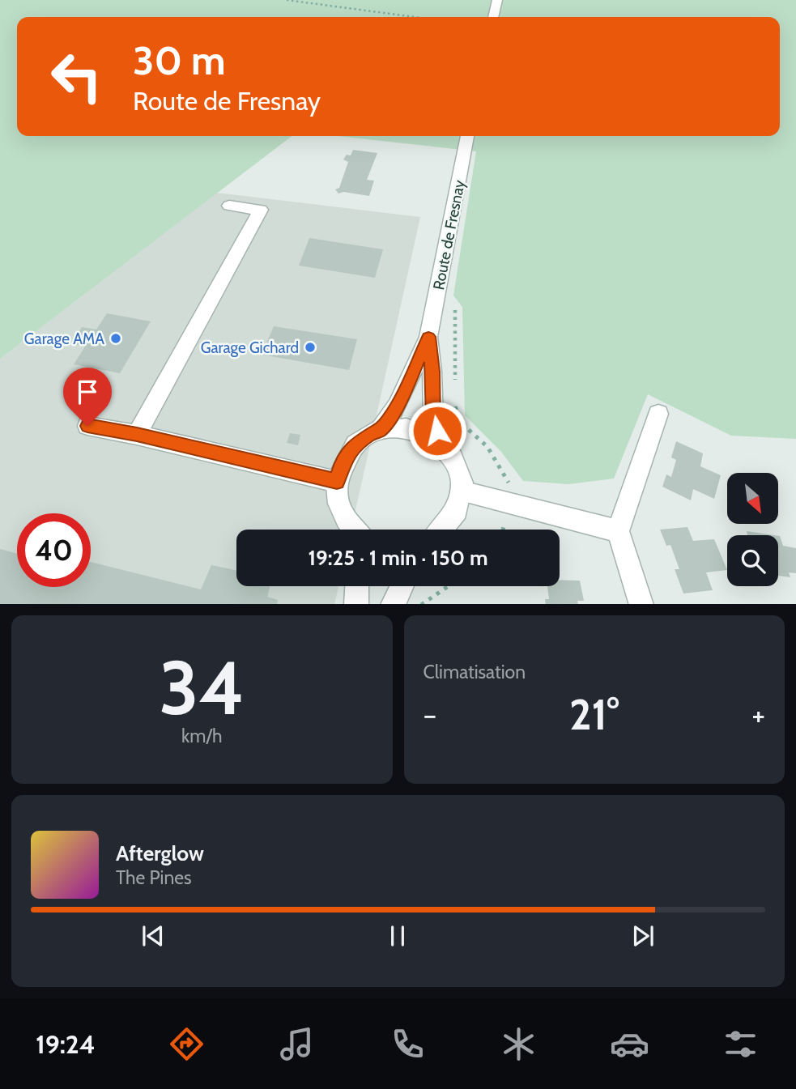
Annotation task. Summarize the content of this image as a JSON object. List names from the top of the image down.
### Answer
{
  "streets": {
    "street": ["Route de Fresnay"]
  },
  "places": ["Garage AMA", "Garage Gichard"],
  "north": "bottom right",
  "page": {
    "turn": ["30 m", "Route de Fresnay"],
    "limit": "40",
    "trip": "19:25 · 1 min · 150 m",
    "tile": [
      ["34", "km/h"],
      "Climatisation"
    ],
    "heat": ["−", "21°", "+"],
    "song": ["Afterglow", "The Pines"],
    "tabs": "19:24"
  }
}
